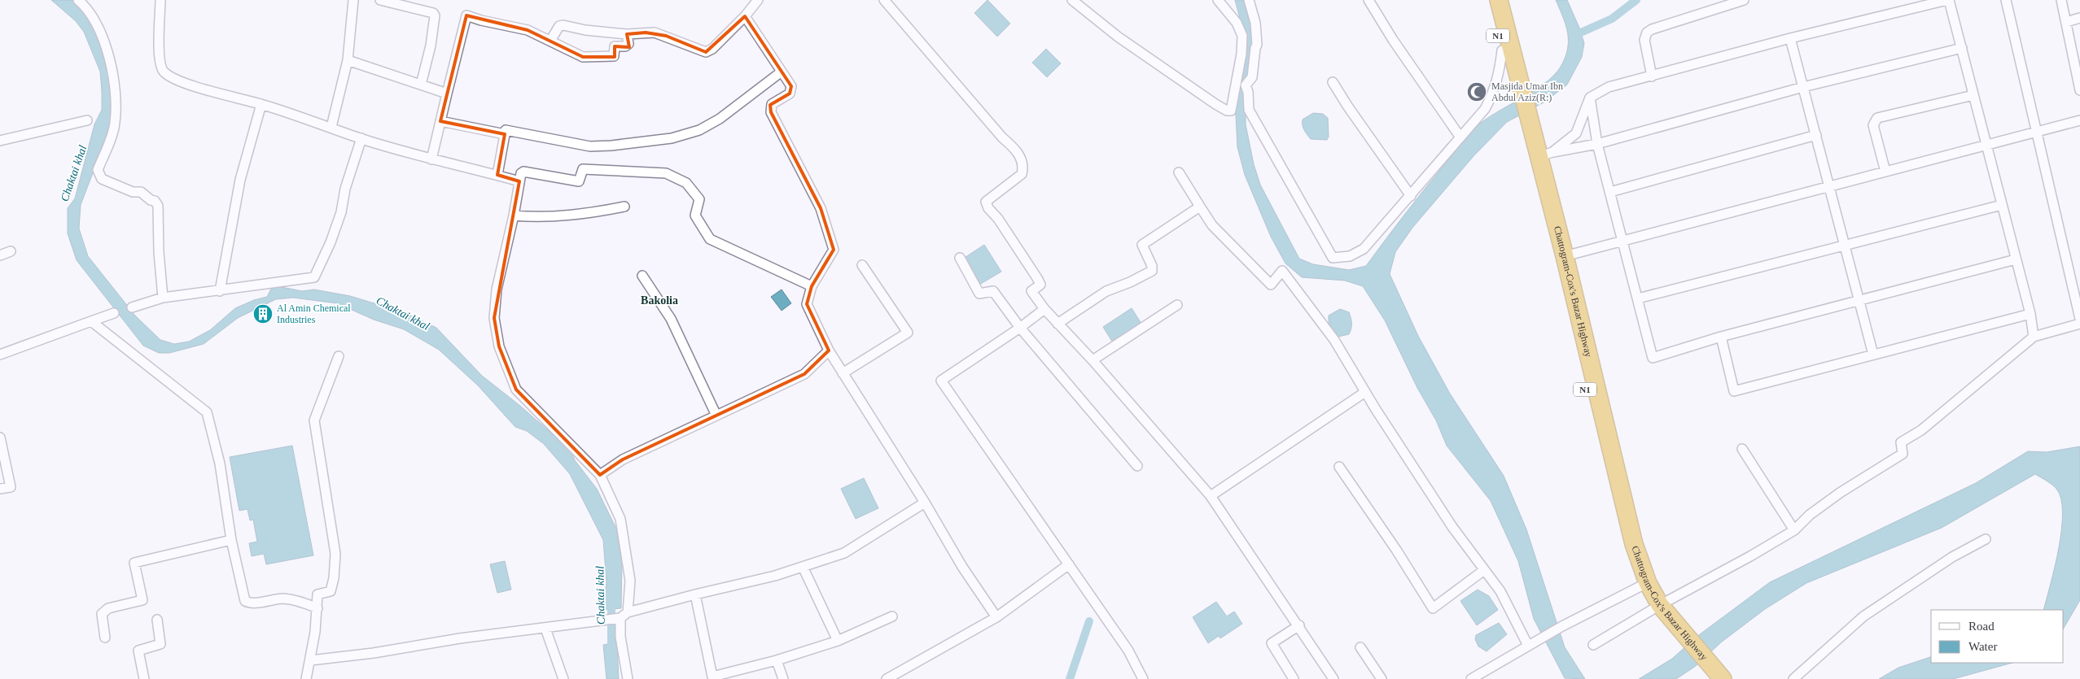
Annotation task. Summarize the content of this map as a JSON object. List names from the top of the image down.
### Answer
{
  "streets": {
    "highway": ["N1", "Chattogram-Cox's Bazar Highway"]
  },
  "districts": ["Bakolia"],
  "water": ["Chaktai khal"],
  "places": {
    "mosque": ["Masjida Umar Ibn Abdul Aziz(R:)"],
    "building": ["Al Amin Chemical Industries"]
  },
  "legend": ["Road", "Water"]
}
